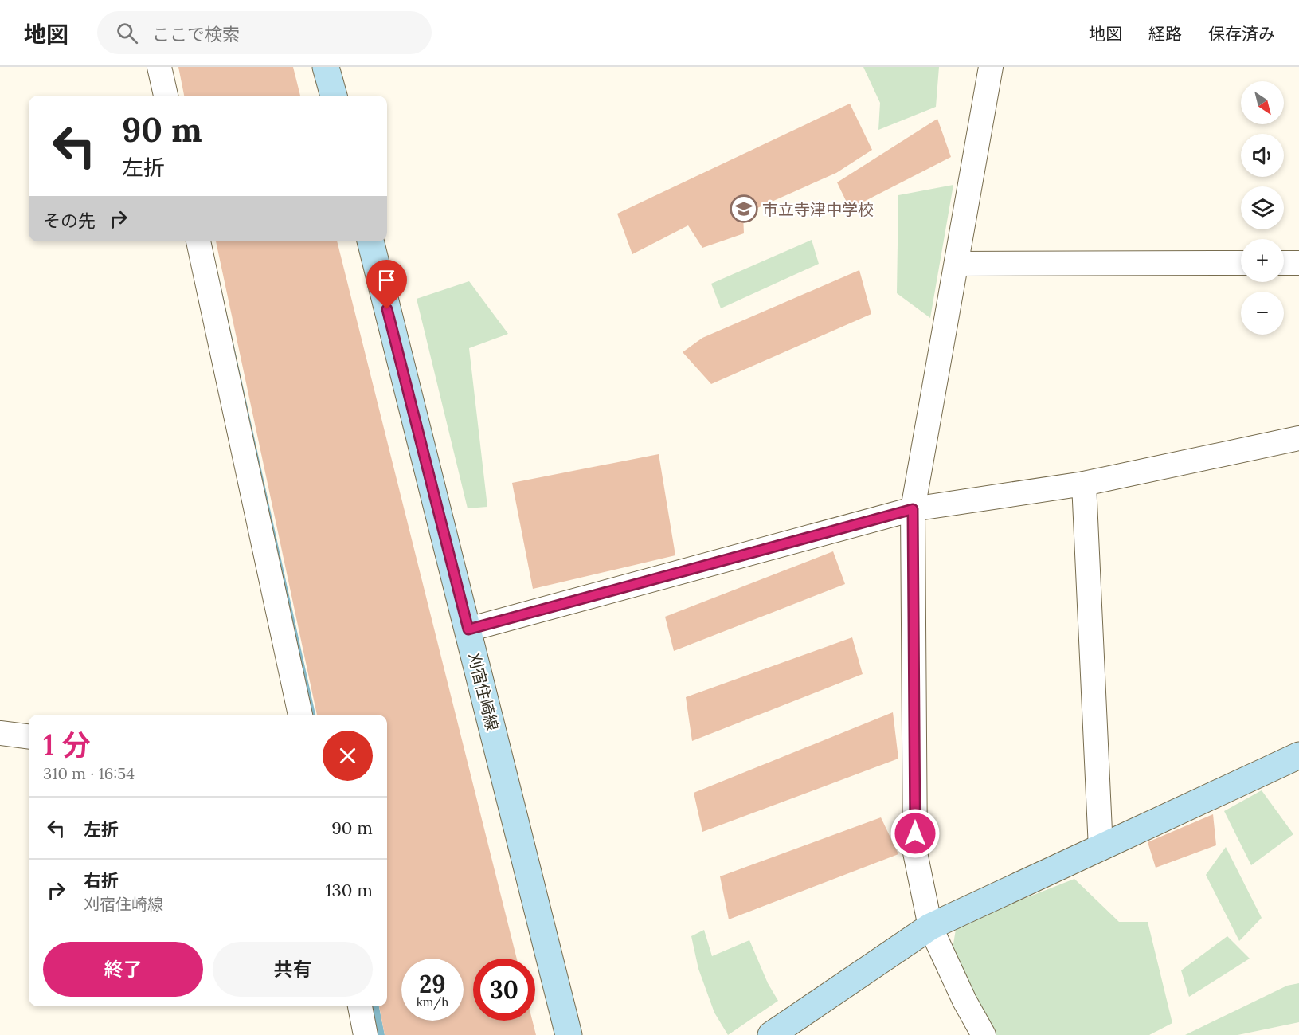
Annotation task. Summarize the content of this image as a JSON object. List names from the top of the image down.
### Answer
{
  "streets": {
    "main road": ["刈宿住崎線"]
  },
  "places": {
    "school or university": ["市立寺津中学校"]
  },
  "north": "bottom right",
  "page": {
    "header": "地図",
    "search": "ここで検索",
    "nav": ["地図", "経路", "保存済み"],
    "map_buttons": ["+", "−"],
    "turn": ["90 m", "左折"],
    "then": "その先",
    "heading": ["1 分", "310 m · 16:54"],
    "list": [
      {
        "name": "左折",
        "value": "90 m"
      },
      {
        "name": "右折",
        "note": "刈宿住崎線",
        "value": "130 m"
      }
    ],
    "buttons": ["終了", "共有"],
    "speed": "29 km/h",
    "limit": "30"
  }
}
